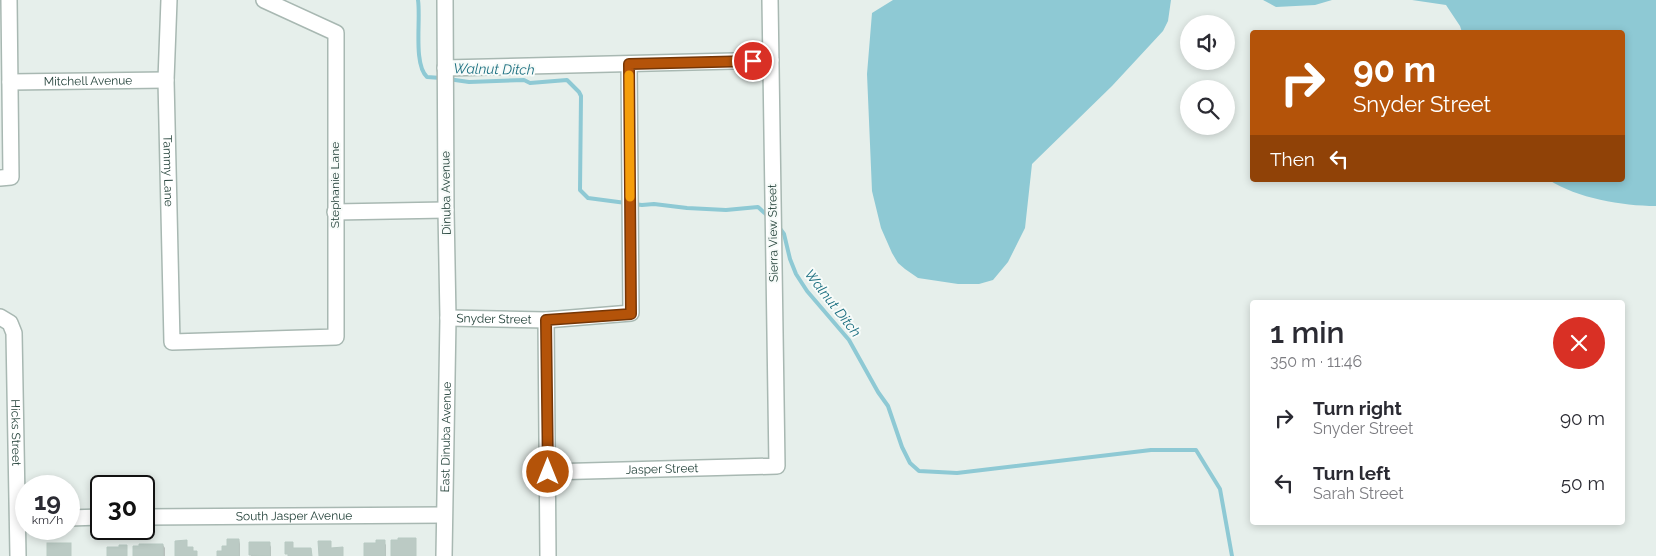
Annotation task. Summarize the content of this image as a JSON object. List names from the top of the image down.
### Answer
{
  "streets": {
    "street": [
      "Mitchell Avenue",
      "Tammy Lane",
      "Stephanie Lane",
      "Dinuba Avenue",
      "Sierra View Street",
      "Snyder Street",
      "Hicks Street",
      "East Dinuba Avenue",
      "Jasper Street",
      "South Jasper Avenue"
    ]
  },
  "crossings": [
    ["Mitchell Avenue", "Tammy Lane"],
    ["Tammy Lane", "Stephanie Lane"],
    ["Dinuba Avenue", "Snyder Street"],
    ["Dinuba Avenue", "East Dinuba Avenue"],
    ["Sierra View Street", "Jasper Street"],
    ["Snyder Street", "East Dinuba Avenue"],
    ["East Dinuba Avenue", "South Jasper Avenue"]
  ],
  "water": ["Walnut Ditch"],
  "page": {
    "turn": ["90 m", "Snyder Street"],
    "then": "Then",
    "heading": ["1 min", "350 m · 11:46"],
    "list": [
      {
        "name": "Turn right",
        "note": "Snyder Street",
        "value": "90 m"
      },
      {
        "name": "Turn left",
        "note": "Sarah Street",
        "value": "50 m"
      }
    ],
    "speed": "19 km/h",
    "limit": "30"
  }
}
